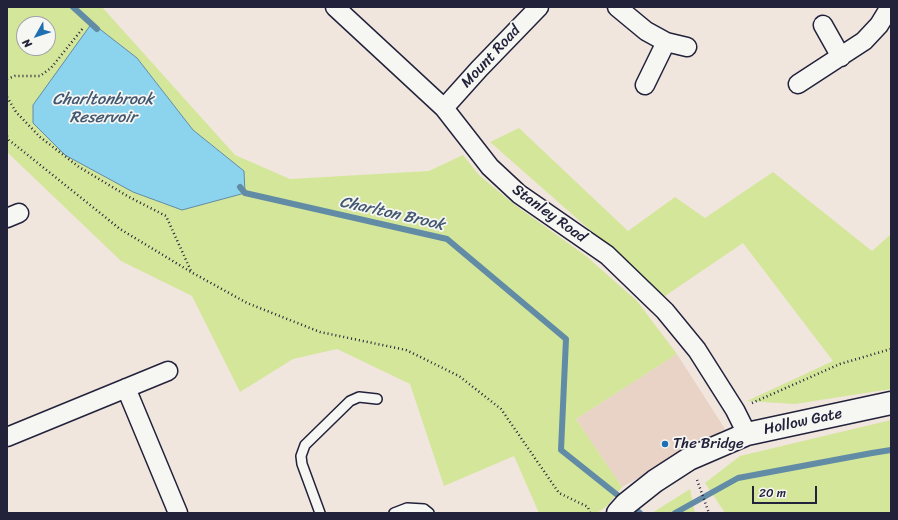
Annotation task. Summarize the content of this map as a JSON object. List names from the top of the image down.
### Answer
{
  "streets": {
    "street": ["Mount Road", "Stanley Road", "Hollow Gate"]
  },
  "crossings": [
    ["Mount Road", "Stanley Road"],
    ["Stanley Road", "Hollow Gate"]
  ],
  "water": ["Charltonbrook Reservoir", "Charlton Brook"],
  "places": ["The Bridge"],
  "scale_bar": "20 m",
  "north": "bottom left"
}
